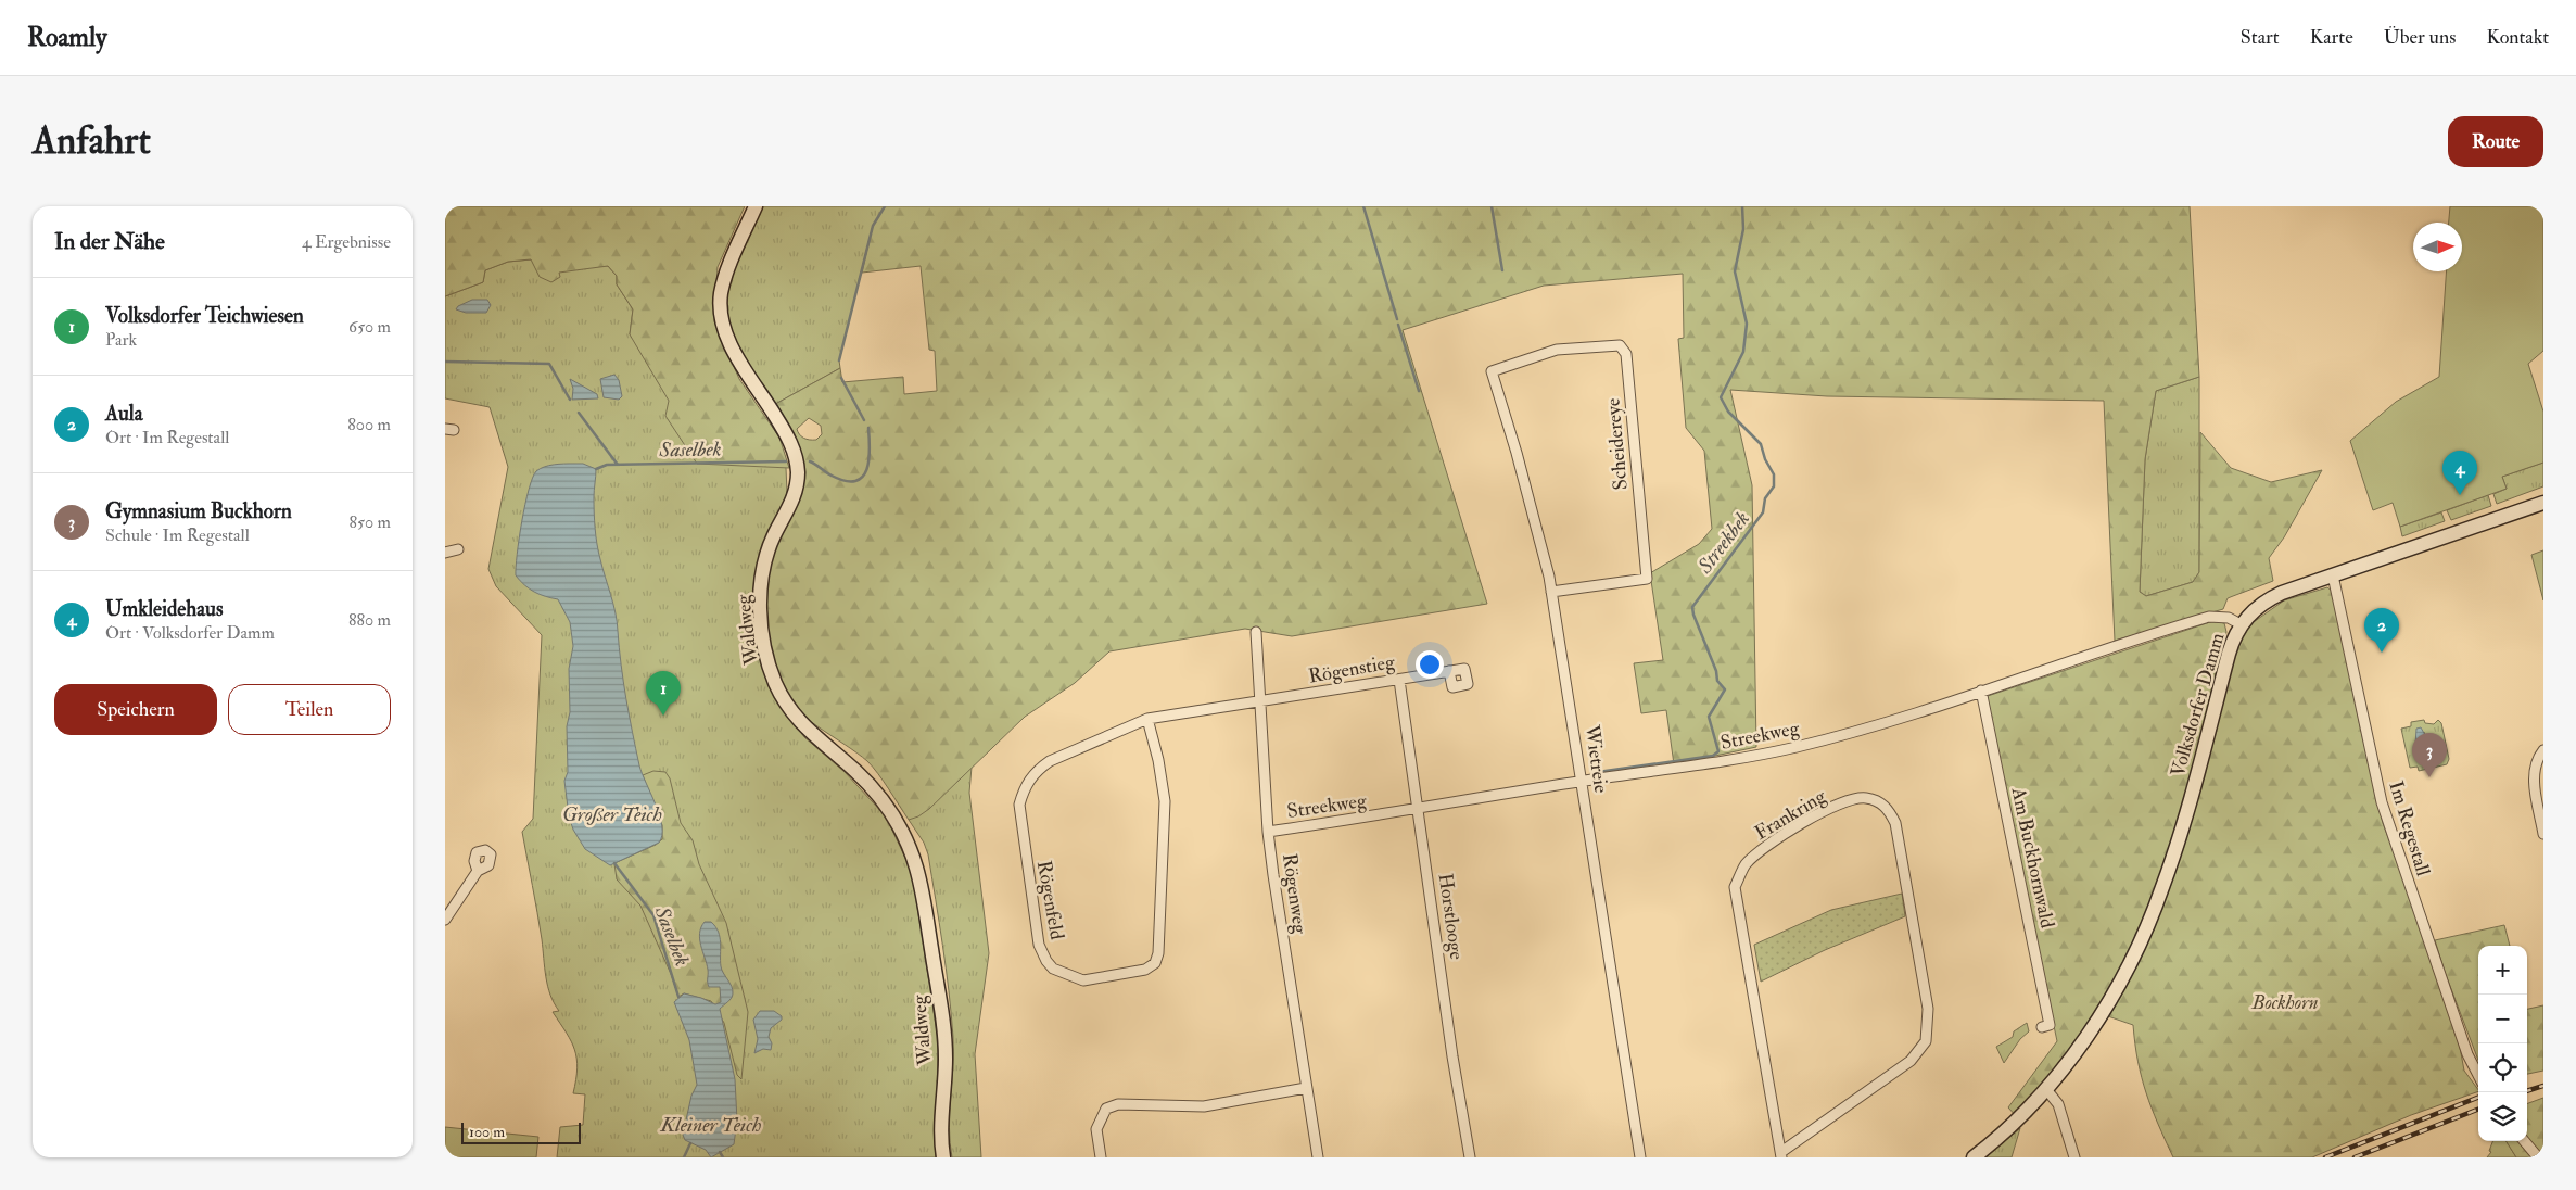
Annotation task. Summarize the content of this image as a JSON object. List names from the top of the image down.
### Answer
{
  "streets": {
    "main road": ["Waldweg", "Volksdorfer Damm"],
    "street": [
      "Scheidereye",
      "Rögenstieg",
      "Streekweg",
      "Wietreie",
      "Frankring",
      "Im Regestall",
      "Am Buckhornwald",
      "Rögenweg",
      "Rögenfeld",
      "Horstlooge"
    ]
  },
  "crossings": [
    ["Scheidereye", "Wietreie"],
    ["Rögenstieg", "Rögenweg"],
    ["Rögenstieg", "Rögenfeld"],
    ["Rögenstieg", "Horstlooge"],
    ["Volksdorfer Damm", "Streekweg"],
    ["Volksdorfer Damm", "Im Regestall"],
    ["Streekweg", "Wietreie"],
    ["Streekweg", "Am Buckhornwald"],
    ["Streekweg", "Rögenweg"],
    ["Streekweg", "Horstlooge"],
    ["Rögenweg", "Rögenfeld"]
  ],
  "water": [
    "Saselbek",
    "Streekbek",
    "Großer Teich",
    "Kleiner Teich"
  ],
  "parks": ["Bockhorn"],
  "scale_bar": "100 m",
  "north": "right",
  "page": {
    "header": "Roamly",
    "nav": [
      "Start",
      "Karte",
      "Über uns",
      "Kontakt"
    ],
    "buttons": [
      "Route",
      ["Speichern", "Teilen"]
    ],
    "title": "Anfahrt",
    "heading": ["In der Nähe", "4 Ergebnisse"],
    "list": [
      {
        "mark": "1",
        "name": "Volksdorfer Teichwiesen",
        "note": "Park",
        "value": "650 m"
      },
      {
        "mark": "2",
        "name": "Aula",
        "note": "Ort · Im Regestall",
        "value": "800 m"
      },
      {
        "mark": "3",
        "name": "Gymnasium Buckhorn",
        "note": "Schule · Im Regestall",
        "value": "850 m"
      },
      {
        "mark": "4",
        "name": "Umkleidehaus",
        "note": "Ort · Volksdorfer Damm",
        "value": "880 m"
      }
    ],
    "pins": [
      "4",
      "2",
      "1",
      "3"
    ],
    "map_buttons": ["+", "−"],
    "scale": "100 m"
  }
}
